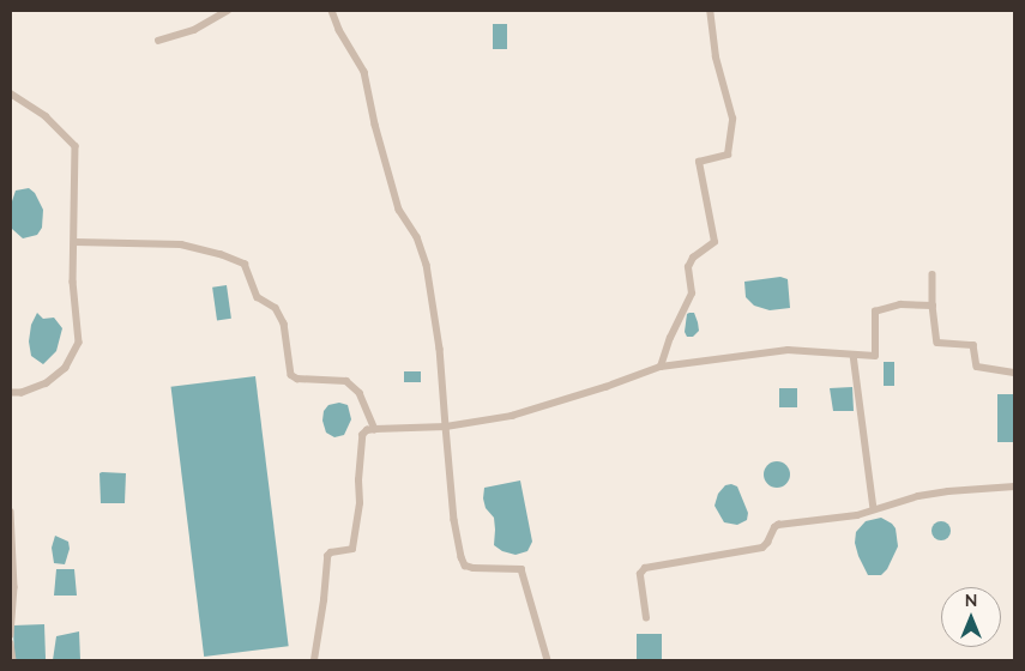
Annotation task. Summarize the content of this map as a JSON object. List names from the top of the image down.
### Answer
{
  "north": "top"
}
